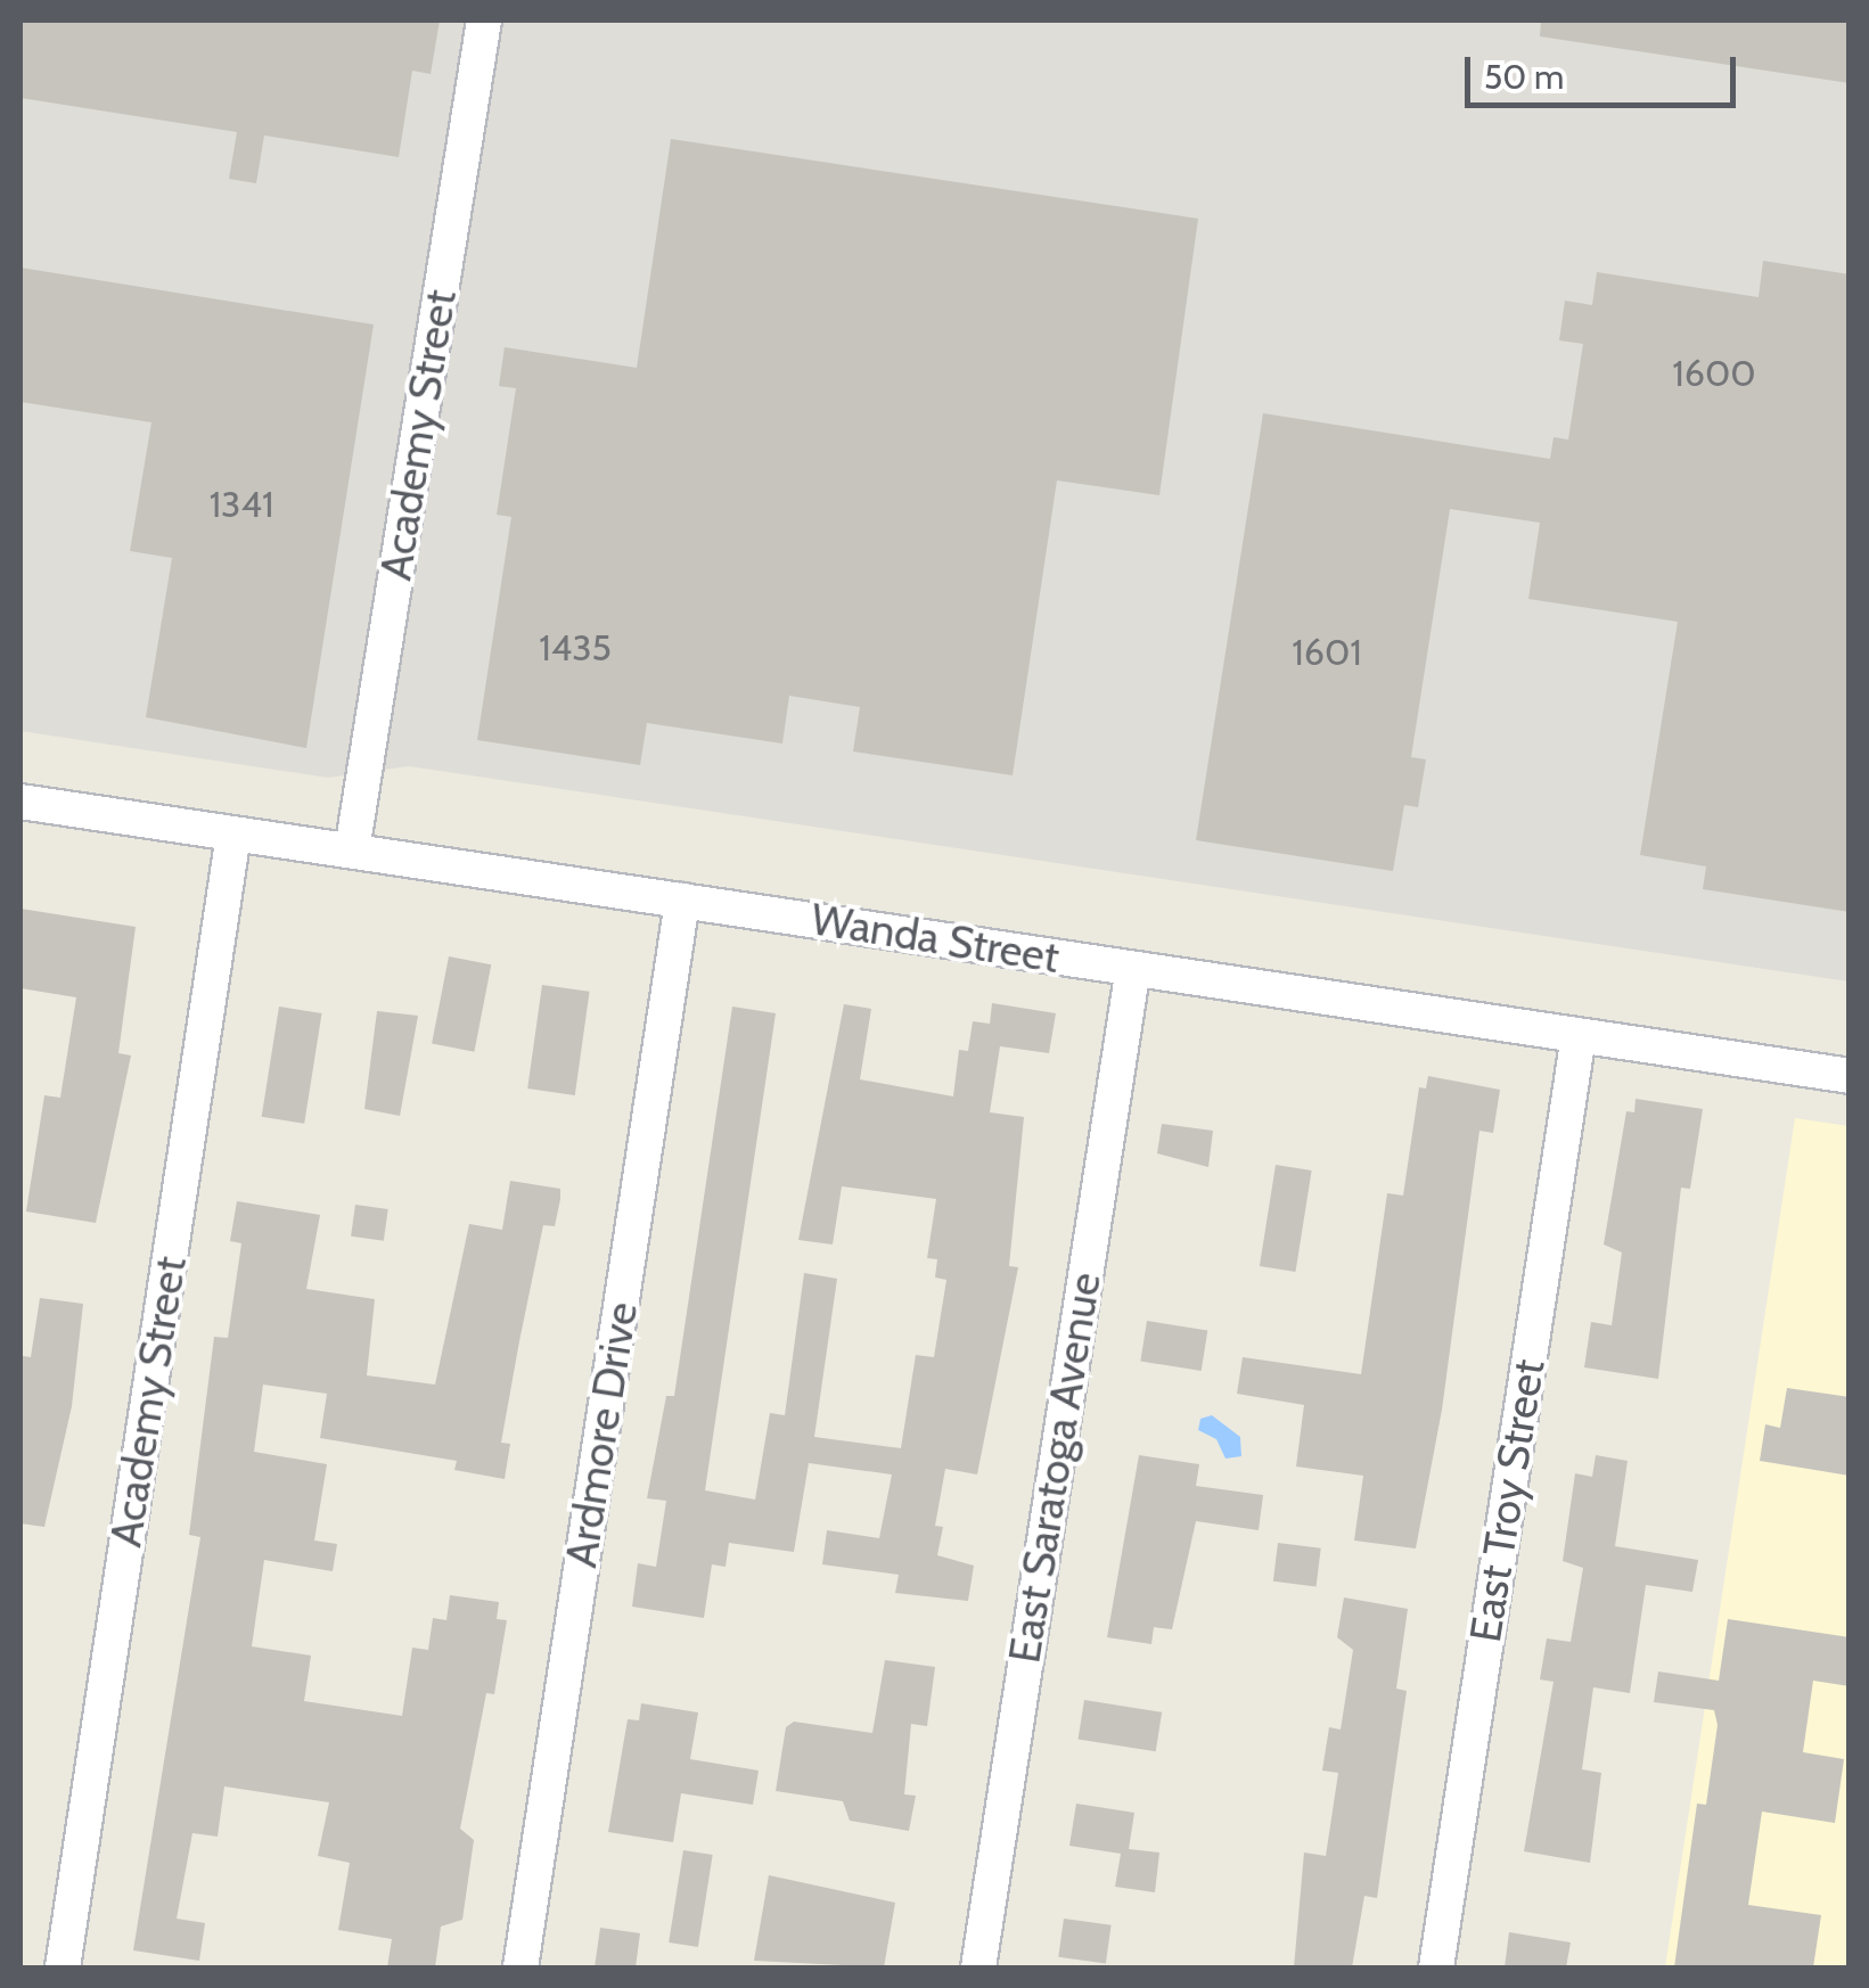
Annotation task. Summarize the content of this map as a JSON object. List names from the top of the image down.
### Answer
{
  "streets": {
    "street": [
      "Academy Street",
      "Wanda Street",
      "Ardmore Drive",
      "East Saratoga Avenue",
      "East Troy Street"
    ]
  },
  "crossings": [
    ["Academy Street", "Wanda Street"],
    ["Wanda Street", "Ardmore Drive"],
    ["Wanda Street", "East Saratoga Avenue"],
    ["Wanda Street", "East Troy Street"]
  ],
  "house_numbers": [
    "1600",
    "1341",
    "1435",
    "1601"
  ],
  "scale_bar": "50 m"
}
